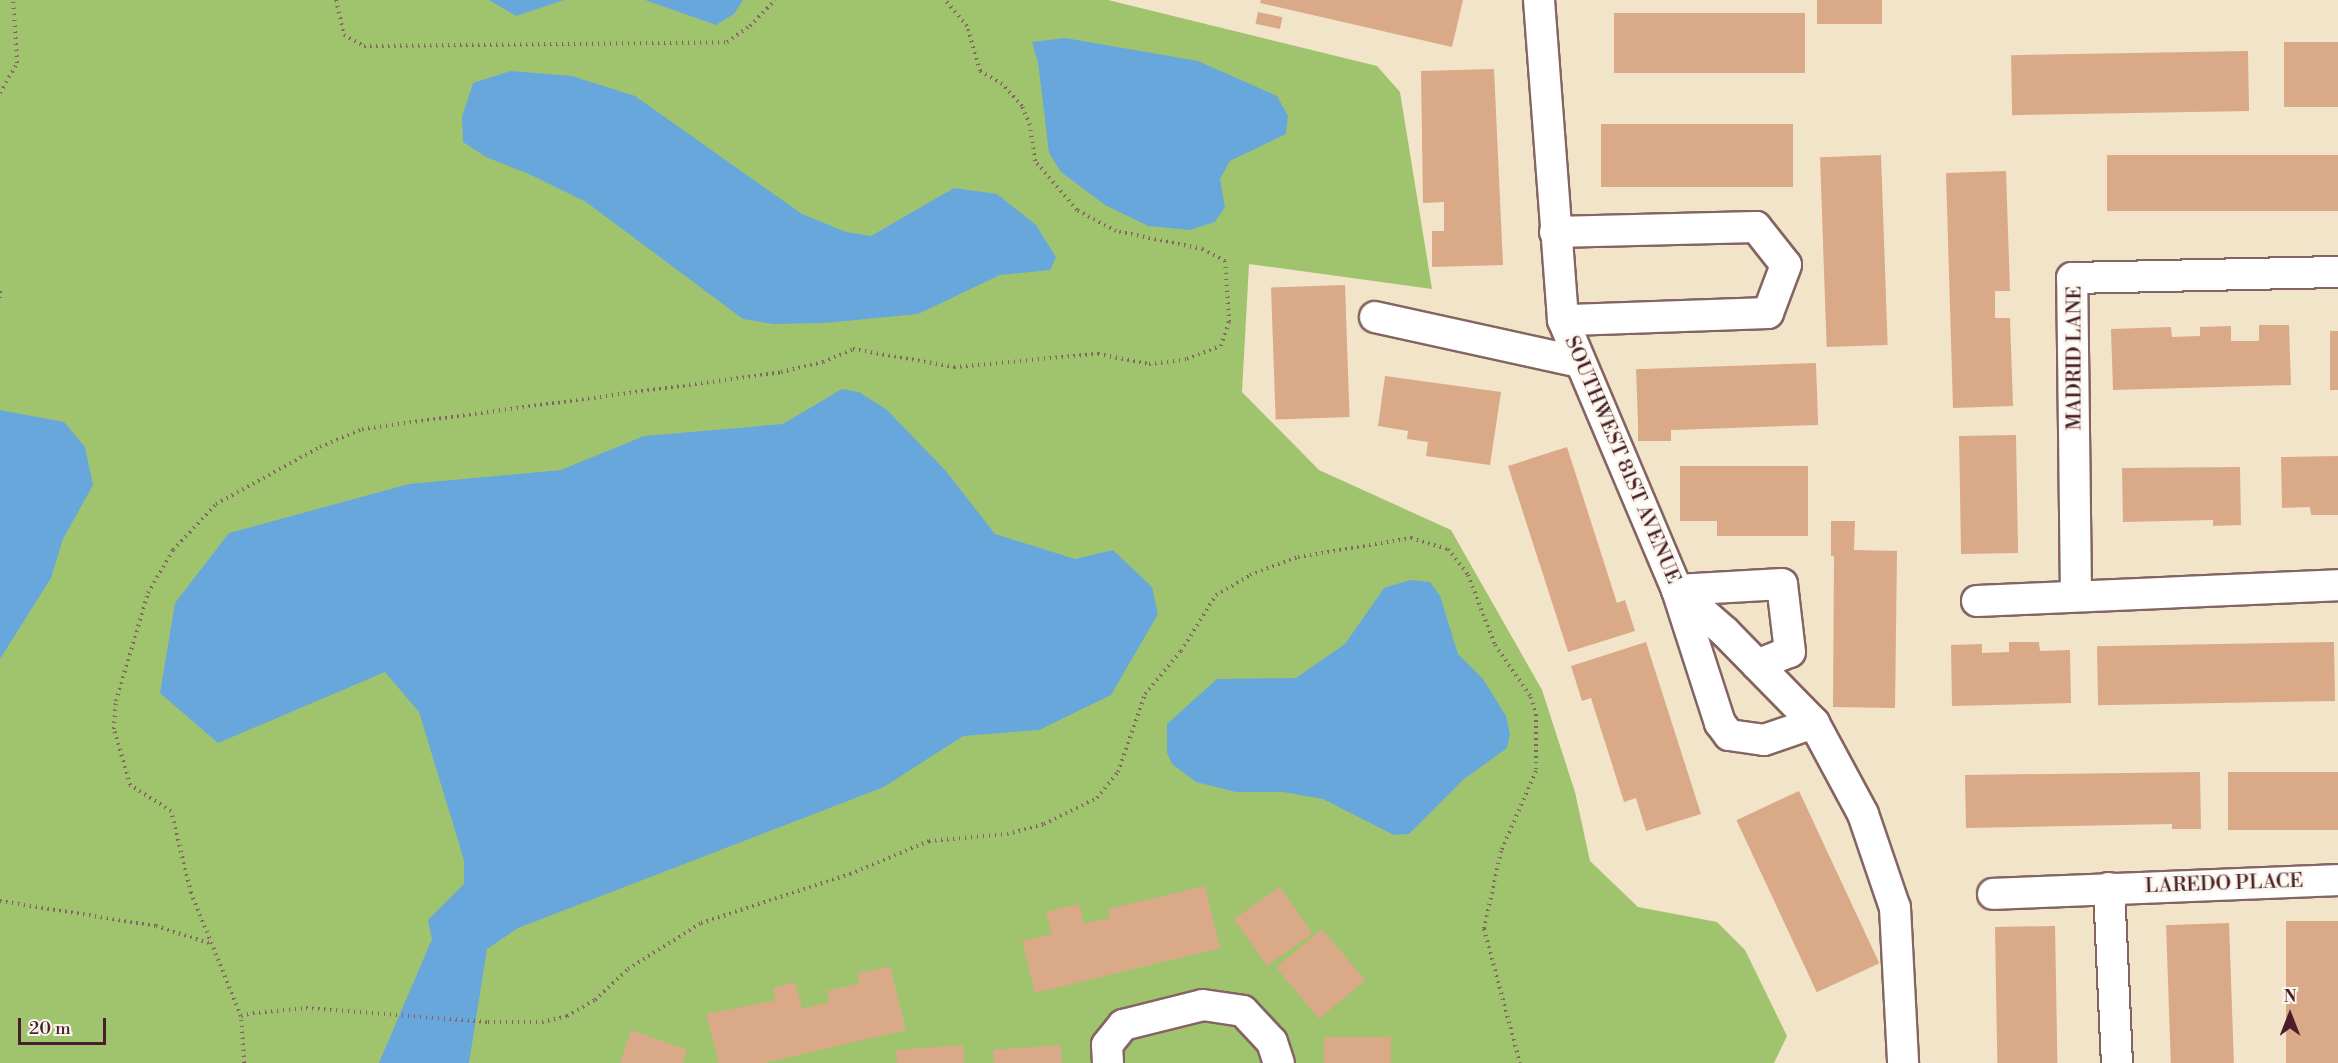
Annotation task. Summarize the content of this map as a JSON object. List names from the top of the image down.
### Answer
{
  "streets": {
    "street": ["MADRID LANE", "SOUTHWEST 81ST AVENUE", "LAREDO PLACE"]
  },
  "scale_bar": "20 m",
  "north": "top"
}
